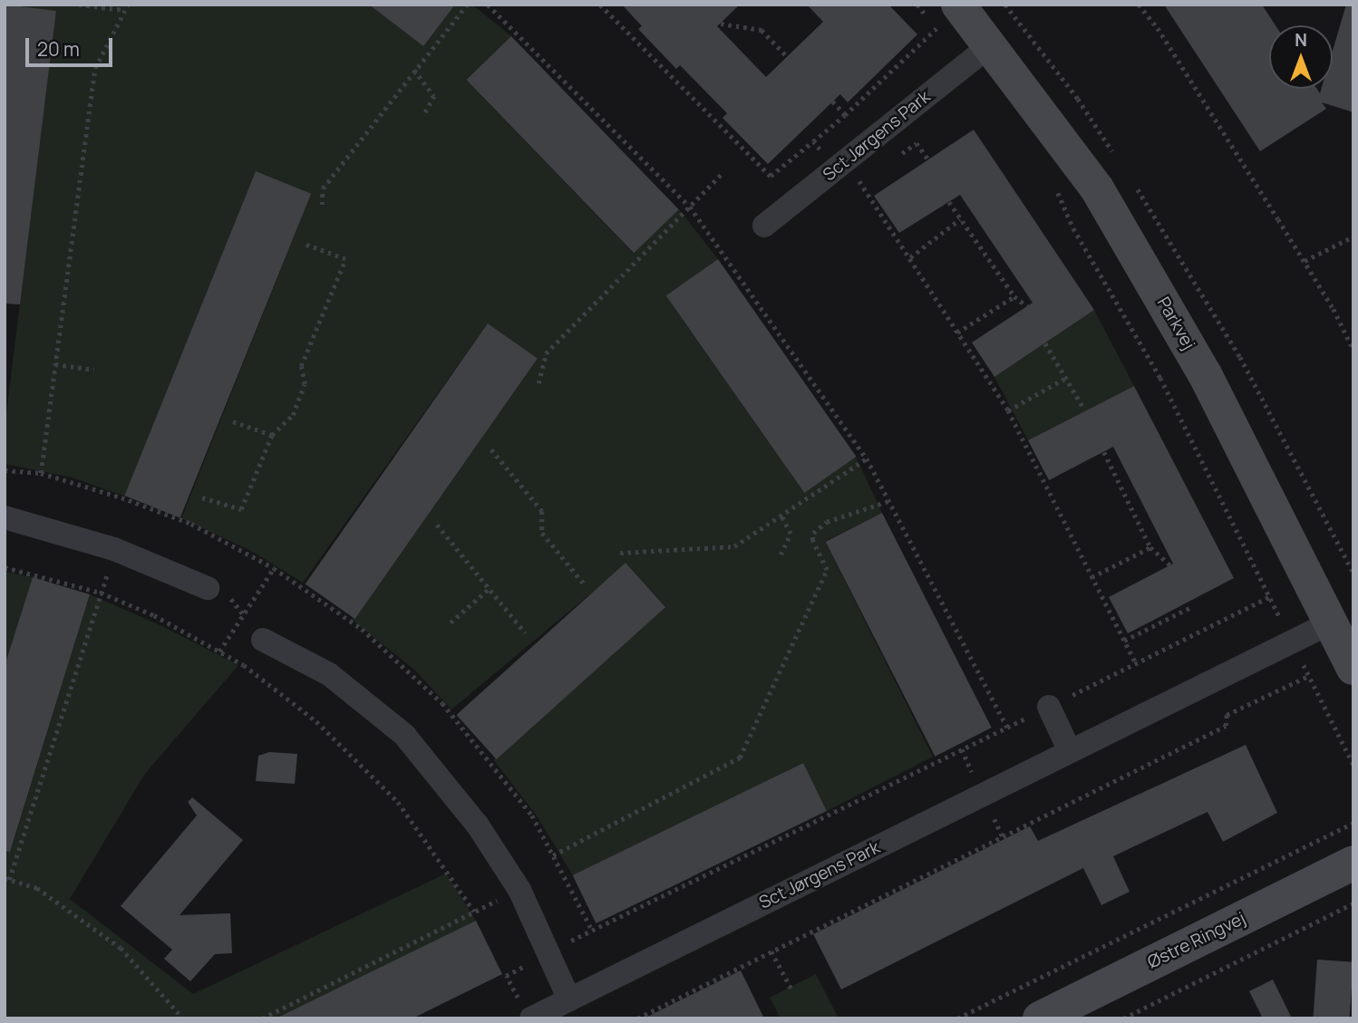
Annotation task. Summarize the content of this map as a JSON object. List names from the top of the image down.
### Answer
{
  "streets": {
    "street": ["Sct Jørgens Park", "Parkvej", "Østre Ringvej"]
  },
  "crossings": [
    ["Sct Jørgens Park", "Parkvej"]
  ],
  "scale_bar": "20 m",
  "north": "top"
}
